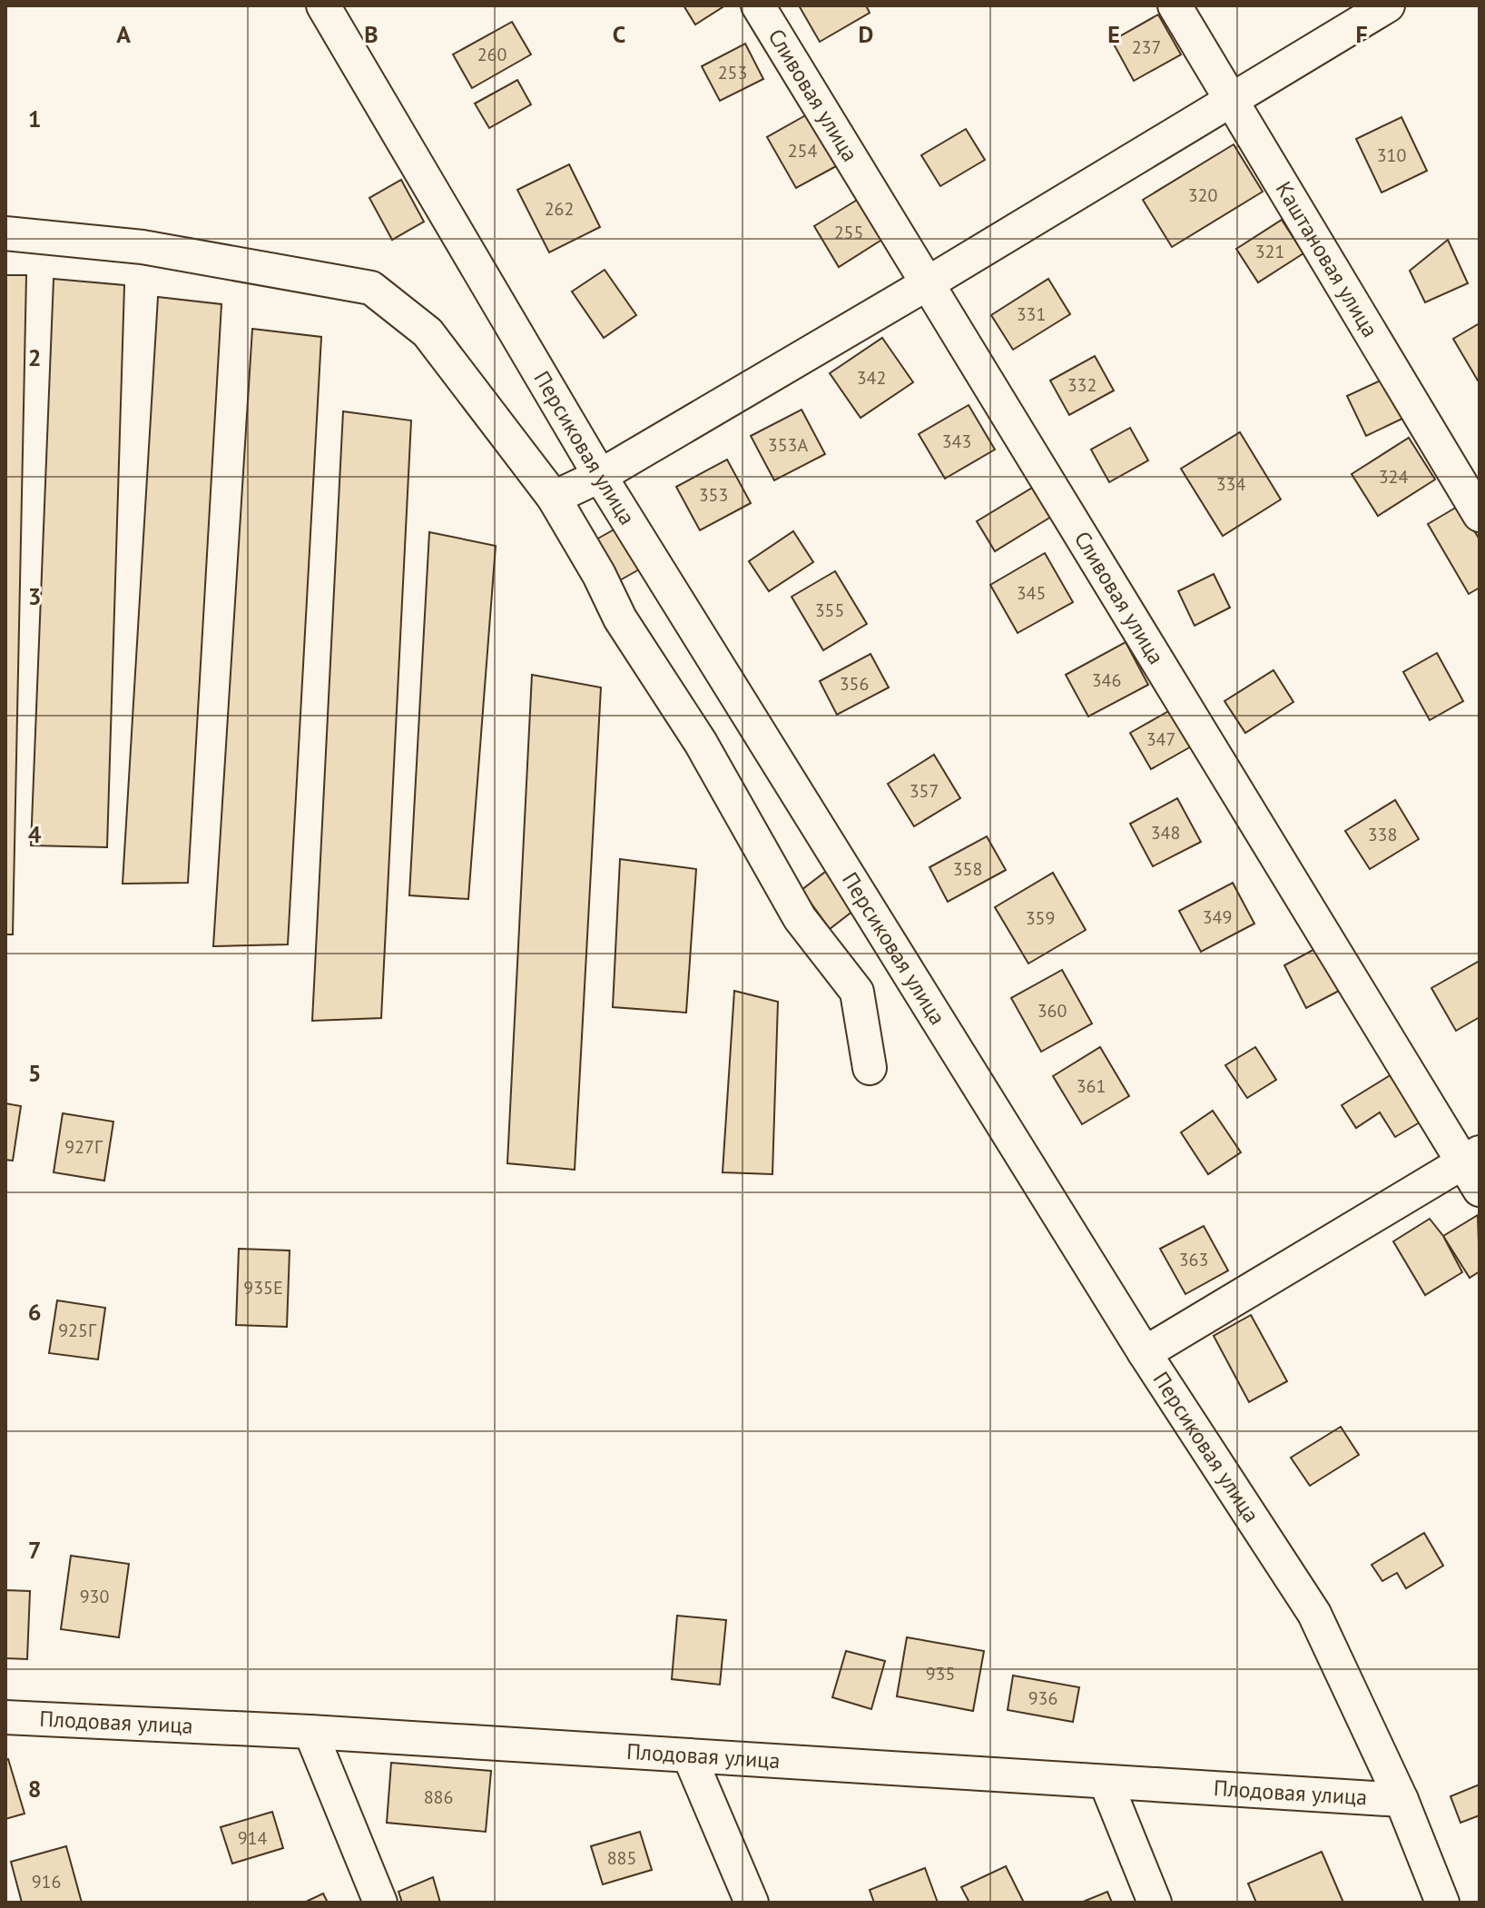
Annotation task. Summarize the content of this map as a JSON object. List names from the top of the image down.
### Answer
{
  "streets": {
    "street": [
      "Сливовая улица",
      "Каштановая улица",
      "Персиковая улица",
      "Плодовая улица"
    ]
  },
  "crossings": [
    ["Персиковая улица", "Плодовая улица"]
  ],
  "house_numbers": [
    "237",
    "260",
    "253",
    "254",
    "310",
    "320",
    "262",
    "255",
    "321",
    "331",
    "342",
    "332",
    "343",
    "353А",
    "324",
    "334",
    "353",
    "345",
    "355",
    "346",
    "356",
    "347",
    "357",
    "348",
    "338",
    "358",
    "349",
    "359",
    "360",
    "361",
    "927Г",
    "363",
    "935Е",
    "925Г",
    "930",
    "935",
    "936",
    "886",
    "914",
    "885",
    "916"
  ],
  "grid": {
    "columns": [
      "A",
      "B",
      "C",
      "D",
      "E",
      "F"
    ],
    "rows": [
      "1",
      "2",
      "3",
      "4",
      "5",
      "6",
      "7",
      "8"
    ]
  }
}
